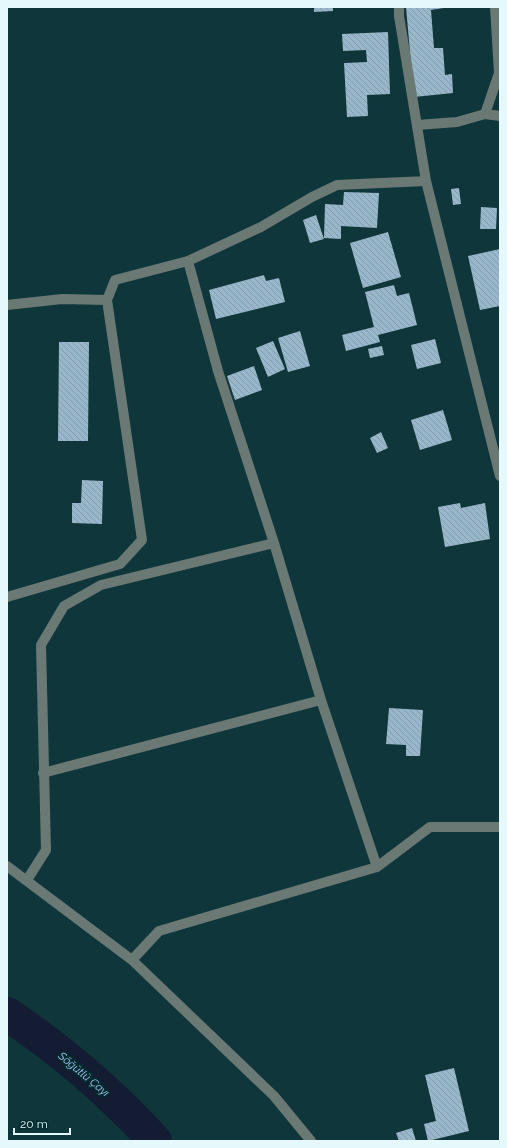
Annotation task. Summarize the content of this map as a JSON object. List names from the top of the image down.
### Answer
{
  "water": ["Söğütlü Çayı"],
  "scale_bar": "20 m"
}
